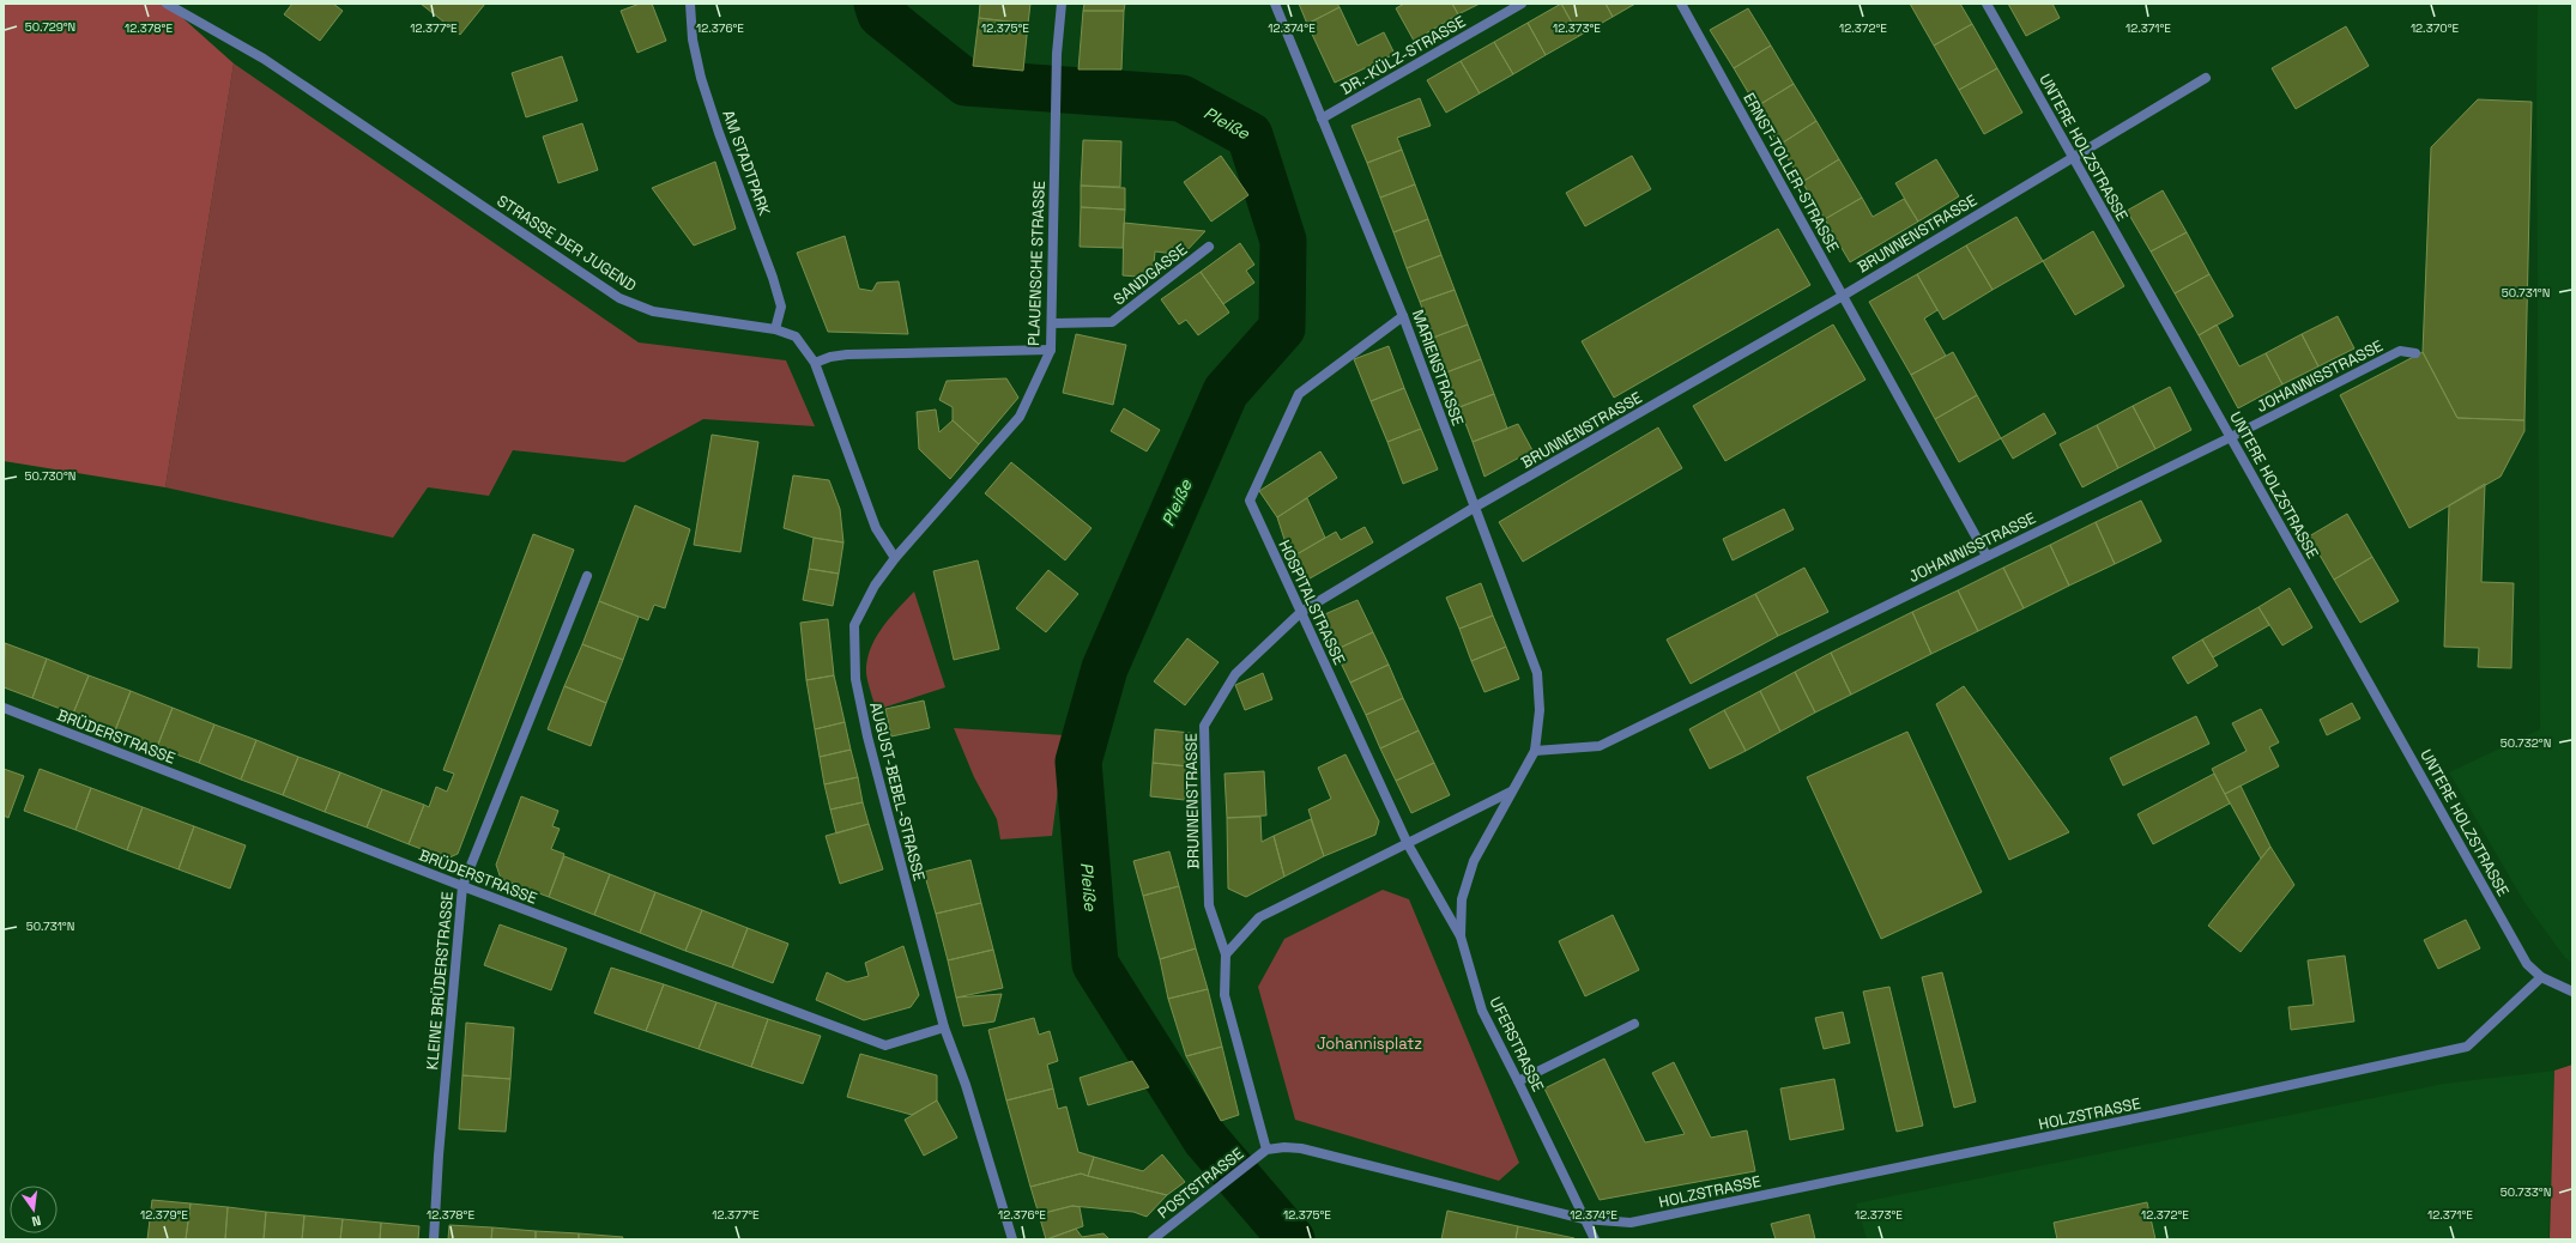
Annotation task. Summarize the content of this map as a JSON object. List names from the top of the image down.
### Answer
{
  "streets": {
    "street": [
      "DR.-KÜLZ-STRASSE",
      "UNTERE HOLZSTRASSE",
      "AM STADTPARK",
      "ERNST-TOLLER-STRASSE",
      "BRUNNENSTRASSE",
      "STRASSE DER JUGEND",
      "PLAUENSCHE STRASSE",
      "SANDGASSE",
      "MARIENSTRASSE",
      "JOHANNISSTRASSE",
      "HOSPITALSTRASSE",
      "BRÜDERSTRASSE",
      "AUGUST-BEBEL-STRASSE",
      "KLEINE BRÜDERSTRASSE",
      "UFERSTRASSE",
      "HOLZSTRASSE",
      "POSTSTRASSE"
    ]
  },
  "crossings": [
    ["DR.-KÜLZ-STRASSE", "MARIENSTRASSE"],
    ["UNTERE HOLZSTRASSE", "BRUNNENSTRASSE"],
    ["UNTERE HOLZSTRASSE", "JOHANNISSTRASSE"],
    ["UNTERE HOLZSTRASSE", "HOLZSTRASSE"],
    ["AM STADTPARK", "STRASSE DER JUGEND"],
    ["ERNST-TOLLER-STRASSE", "BRUNNENSTRASSE"],
    ["ERNST-TOLLER-STRASSE", "JOHANNISSTRASSE"],
    ["BRUNNENSTRASSE", "MARIENSTRASSE"],
    ["BRUNNENSTRASSE", "HOSPITALSTRASSE"],
    ["PLAUENSCHE STRASSE", "SANDGASSE"],
    ["PLAUENSCHE STRASSE", "AUGUST-BEBEL-STRASSE"],
    ["MARIENSTRASSE", "JOHANNISSTRASSE"],
    ["MARIENSTRASSE", "HOSPITALSTRASSE"],
    ["MARIENSTRASSE", "UFERSTRASSE"],
    ["JOHANNISSTRASSE", "UFERSTRASSE"],
    ["HOSPITALSTRASSE", "UFERSTRASSE"],
    ["BRÜDERSTRASSE", "AUGUST-BEBEL-STRASSE"],
    ["BRÜDERSTRASSE", "KLEINE BRÜDERSTRASSE"],
    ["UFERSTRASSE", "HOLZSTRASSE"]
  ],
  "water": ["Pleiße"],
  "parks": ["Johannisplatz"],
  "north": "bottom",
  "coordinates": [
    "50.729°N",
    "12.378°E",
    "12.377°E",
    "12.376°E",
    "12.375°E",
    "12.374°E",
    "12.373°E",
    "12.372°E",
    "12.371°E",
    "12.370°E",
    "50.731°N",
    "50.730°N",
    "50.732°N",
    "50.733°N",
    "12.379°E"
  ]
}
